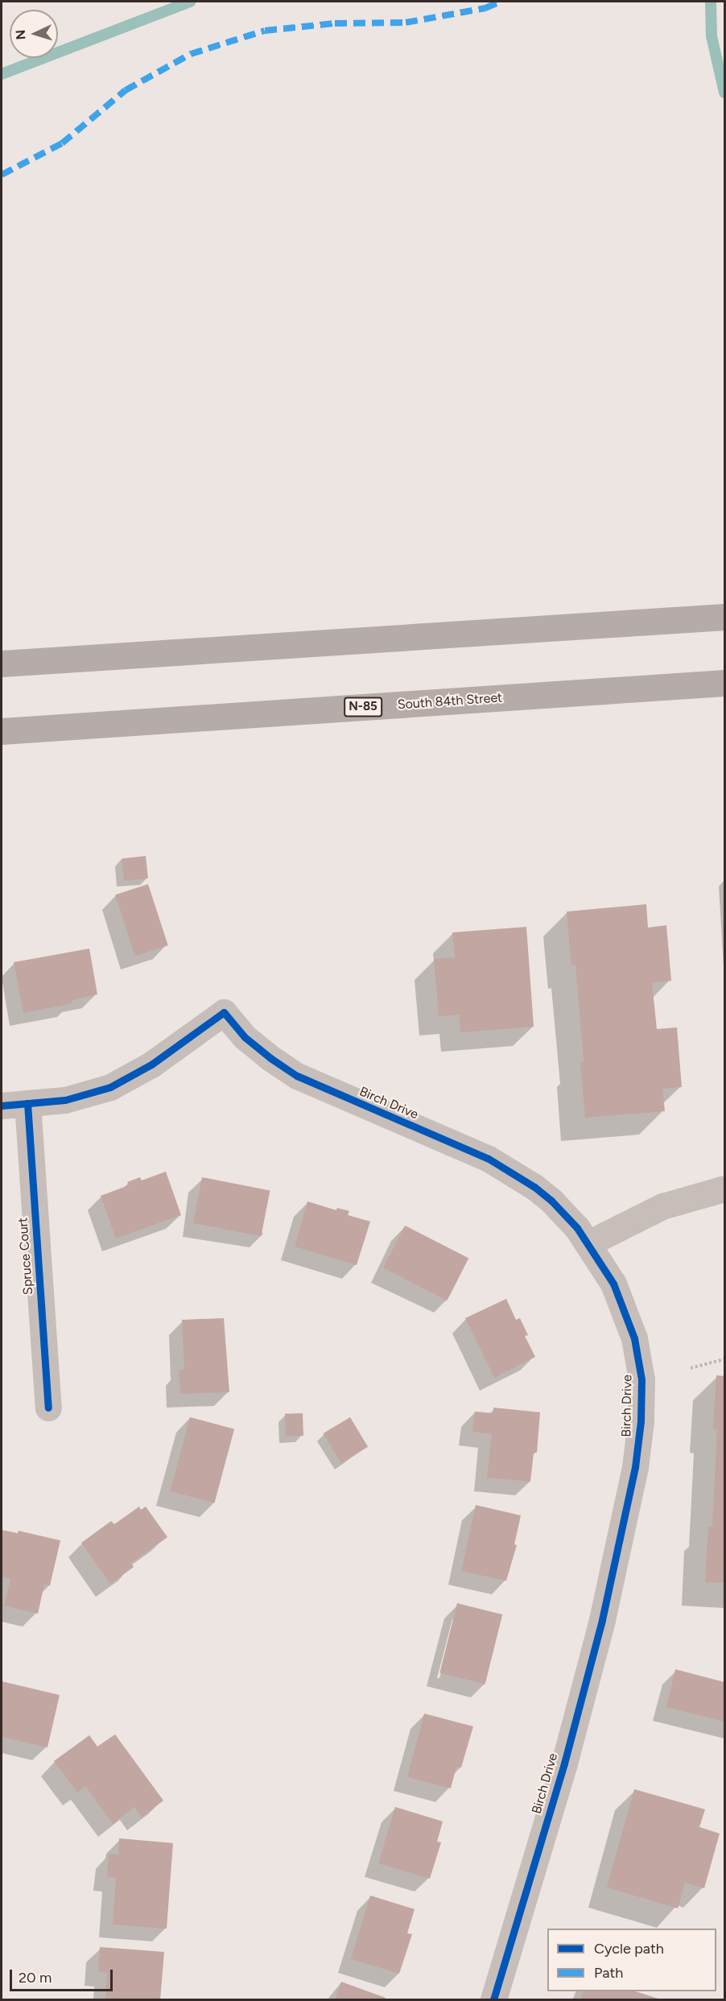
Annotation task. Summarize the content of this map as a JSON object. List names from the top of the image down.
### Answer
{
  "streets": {
    "main road": ["South 84th Street", "N-85"],
    "street": ["Birch Drive", "Spruce Court"]
  },
  "crossings": [
    ["Birch Drive", "Spruce Court"]
  ],
  "legend": ["Cycle path", "Path"],
  "scale_bar": "20 m",
  "north": "left"
}
